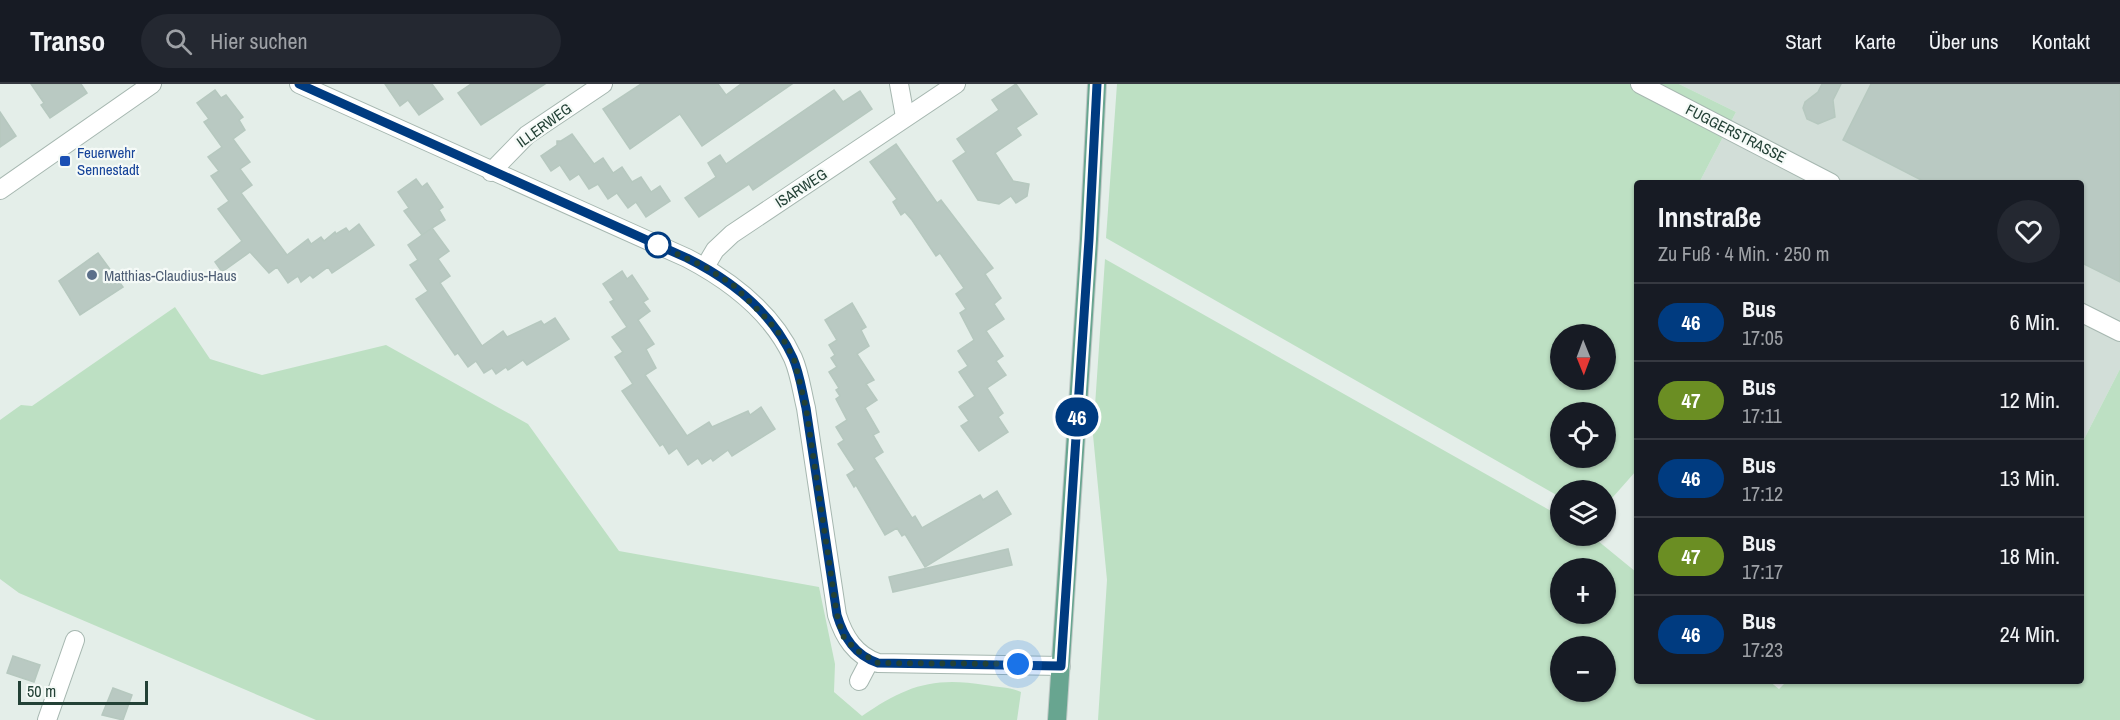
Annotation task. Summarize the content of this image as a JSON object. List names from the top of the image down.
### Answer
{
  "streets": {
    "street": ["ILLERWEG", "FUGGERSTRASSE", "ISARWEG"]
  },
  "places": {
    "transit": ["Feuerwehr Sennestadt"],
    "other": ["Matthias-Claudius-Haus"]
  },
  "lines": ["bus line 46"],
  "scale_bar": "50 m",
  "north": "bottom",
  "page": {
    "header": "Transo",
    "search": "Hier suchen",
    "nav": [
      "Start",
      "Karte",
      "Über uns",
      "Kontakt"
    ],
    "on_map": "46",
    "heading": ["Innstraße", "Zu Fuß · 4 Min. · 250 m"],
    "list": [
      {
        "mark": "46",
        "name": "Bus",
        "note": "17:05",
        "value": "6 Min."
      },
      {
        "mark": "47",
        "name": "Bus",
        "note": "17:11",
        "value": "12 Min."
      },
      {
        "mark": "46",
        "name": "Bus",
        "note": "17:12",
        "value": "13 Min."
      },
      {
        "mark": "47",
        "name": "Bus",
        "note": "17:17",
        "value": "18 Min."
      },
      {
        "mark": "46",
        "name": "Bus",
        "note": "17:23",
        "value": "24 Min."
      }
    ],
    "map_buttons": ["+", "−"],
    "scale": "50 m"
  }
}
